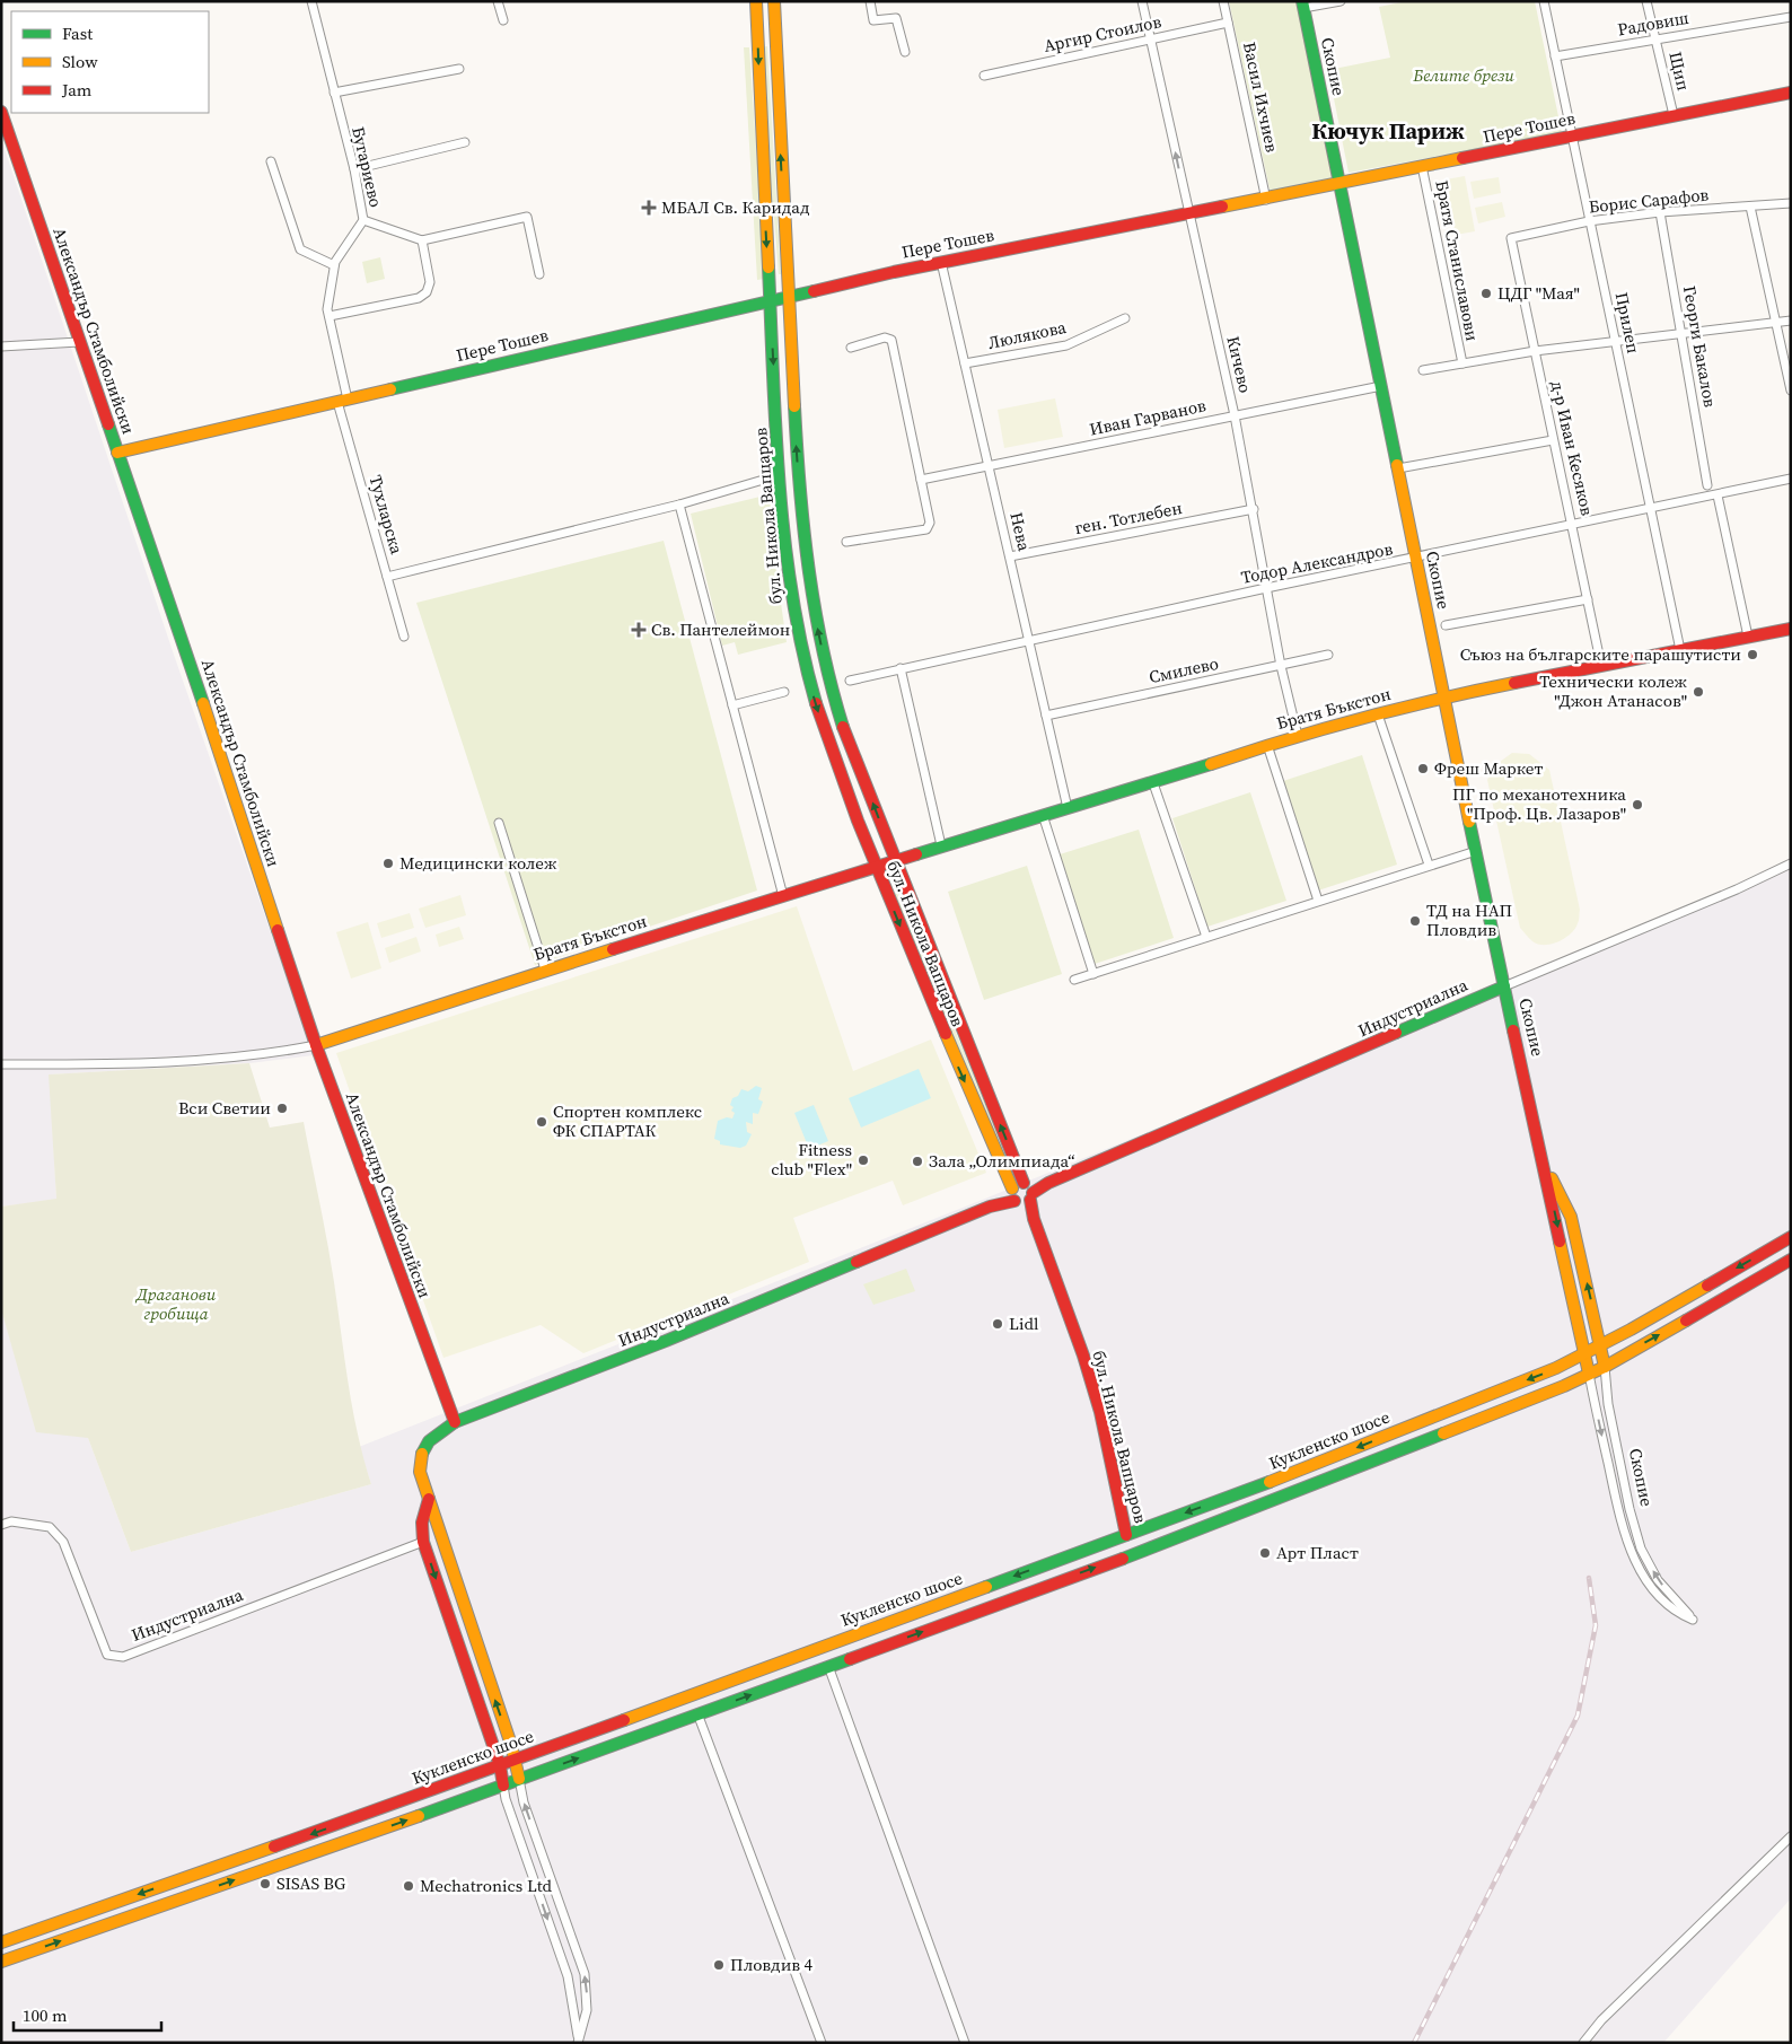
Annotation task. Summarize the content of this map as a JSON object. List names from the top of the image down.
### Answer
{
  "streets": {
    "street": [
      "Радовиш",
      "Аргир Стоилов",
      "Скопие",
      "Щип",
      "Васил Ихчиев",
      "Пере Тошев",
      "Бугариево",
      "Борис Сарафов",
      "Братя Станиславови",
      "Прилеп",
      "Александър Стамболийски",
      "Люлякова",
      "Георги Бакалов",
      "Кичево",
      "Иван Гарванов",
      "д-р Иван Кесяков",
      "Тухларска",
      "бул. Никола Вапцаров",
      "ген. Тотлебен",
      "Нева",
      "Тодор Александров",
      "Смилево",
      "Братя Бъкстон",
      "Индустриална",
      "Кукленско шосе"
    ]
  },
  "crossings": [
    ["Радовиш", "Щип"],
    ["Радовиш", "Прилеп"],
    ["Аргир Стоилов", "Васил Ихчиев"],
    ["Аргир Стоилов", "Кичево"],
    ["Скопие", "Пере Тошев"],
    ["Скопие", "Иван Гарванов"],
    ["Скопие", "Тодор Александров"],
    ["Скопие", "Братя Бъкстон"],
    ["Скопие", "Индустриална"],
    ["Скопие", "Кукленско шосе"],
    ["Щип", "Пере Тошев"],
    ["Васил Ихчиев", "Пере Тошев"],
    ["Пере Тошев", "Бугариево"],
    ["Пере Тошев", "Братя Станиславови"],
    ["Пере Тошев", "Прилеп"],
    ["Пере Тошев", "Александър Стамболийски"],
    ["Пере Тошев", "Кичево"],
    ["Пере Тошев", "Тухларска"],
    ["Пере Тошев", "бул. Никола Вапцаров"],
    ["Пере Тошев", "Нева"],
    ["Бугариево", "Тухларска"],
    ["Борис Сарафов", "Прилеп"],
    ["Борис Сарафов", "Георги Бакалов"],
    ["Борис Сарафов", "д-р Иван Кесяков"],
    ["Прилеп", "Тодор Александров"],
    ["Прилеп", "Братя Бъкстон"],
    ["Александър Стамболийски", "Братя Бъкстон"],
    ["Александър Стамболийски", "Индустриална"],
    ["Люлякова", "Нева"],
    ["Кичево", "Иван Гарванов"],
    ["Кичево", "ген. Тотлебен"],
    ["Кичево", "Тодор Александров"],
    ["Кичево", "Смилево"],
    ["Кичево", "Братя Бъкстон"],
    ["Иван Гарванов", "Нева"],
    ["д-р Иван Кесяков", "Тодор Александров"],
    ["д-р Иван Кесяков", "Братя Бъкстон"],
    ["бул. Никола Вапцаров", "Братя Бъкстон"],
    ["бул. Никола Вапцаров", "Индустриална"],
    ["бул. Никола Вапцаров", "Кукленско шосе"],
    ["ген. Тотлебен", "Нева"],
    ["Нева", "Тодор Александров"],
    ["Нева", "Смилево"],
    ["Нева", "Братя Бъкстон"],
    ["Индустриална", "Кукленско шосе"]
  ],
  "districts": ["Кючук Париж"],
  "parks": ["Белите брези", "Драганови гробища"],
  "places": {
    "health": ["МБАЛ Св. Каридад", "Св. Пантелеймон"],
    "other": [
      "ЦДГ \"Мая\"",
      "Съюз на българските парашутисти",
      "Технически колеж \"Джон Атанасов\"",
      "Фреш Маркет",
      "ПГ по механотехника \"Проф. Цв. Лазаров\"",
      "Медицински колеж",
      "ТД на НАП Пловдив",
      "Вси Светии",
      "Спортен комплекс ФК СПАРТАК",
      "Fitness club \"Flex\"",
      "Зала „Олимпиада“",
      "Lidl",
      "Арт Пласт",
      "SISAS BG",
      "Mechatronics Ltd",
      "Пловдив 4"
    ]
  },
  "legend": ["Fast", "Slow", "Jam"],
  "scale_bar": "100 m"
}
